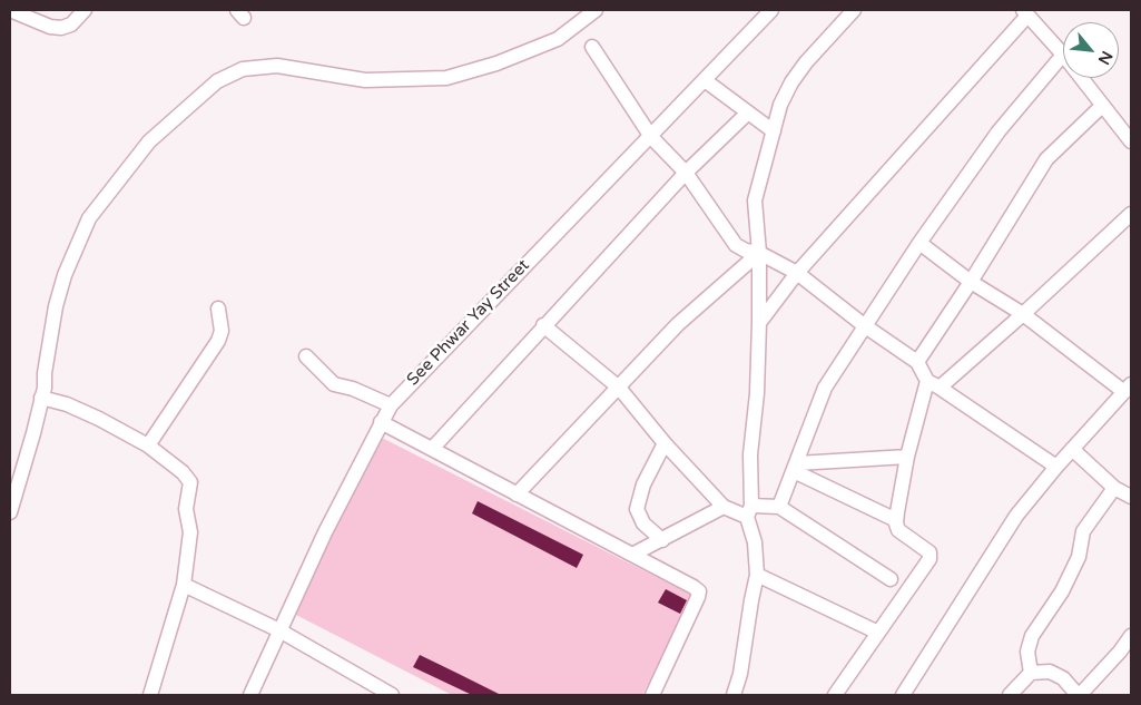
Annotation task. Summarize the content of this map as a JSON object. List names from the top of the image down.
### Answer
{
  "streets": {
    "street": ["See Phwar Yay Street"]
  },
  "north": "bottom right"
}
